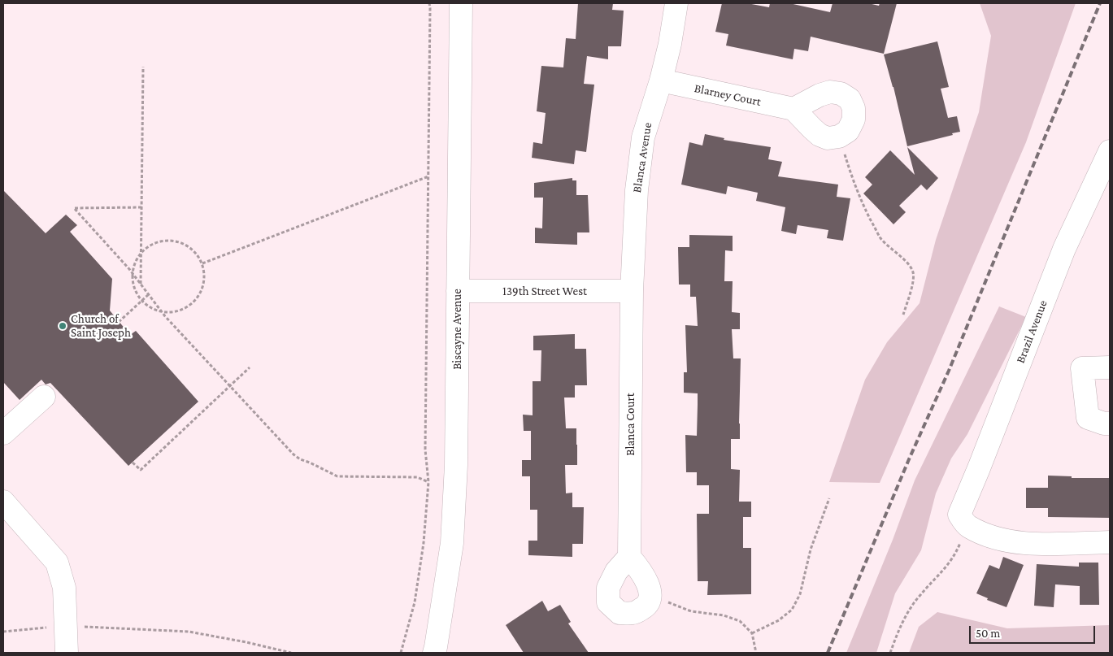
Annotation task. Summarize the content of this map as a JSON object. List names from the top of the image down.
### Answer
{
  "streets": {
    "street": [
      "Blarney Court",
      "Blanca Avenue",
      "139th Street West",
      "Biscayne Avenue",
      "Brazil Avenue",
      "Blanca Court"
    ]
  },
  "crossings": [
    ["Blarney Court", "Blanca Avenue"],
    ["Blanca Avenue", "139th Street West"],
    ["Blanca Avenue", "Blanca Court"],
    ["139th Street West", "Biscayne Avenue"],
    ["139th Street West", "Blanca Court"]
  ],
  "places": ["Church of Saint Joseph"],
  "scale_bar": "50 m"
}
